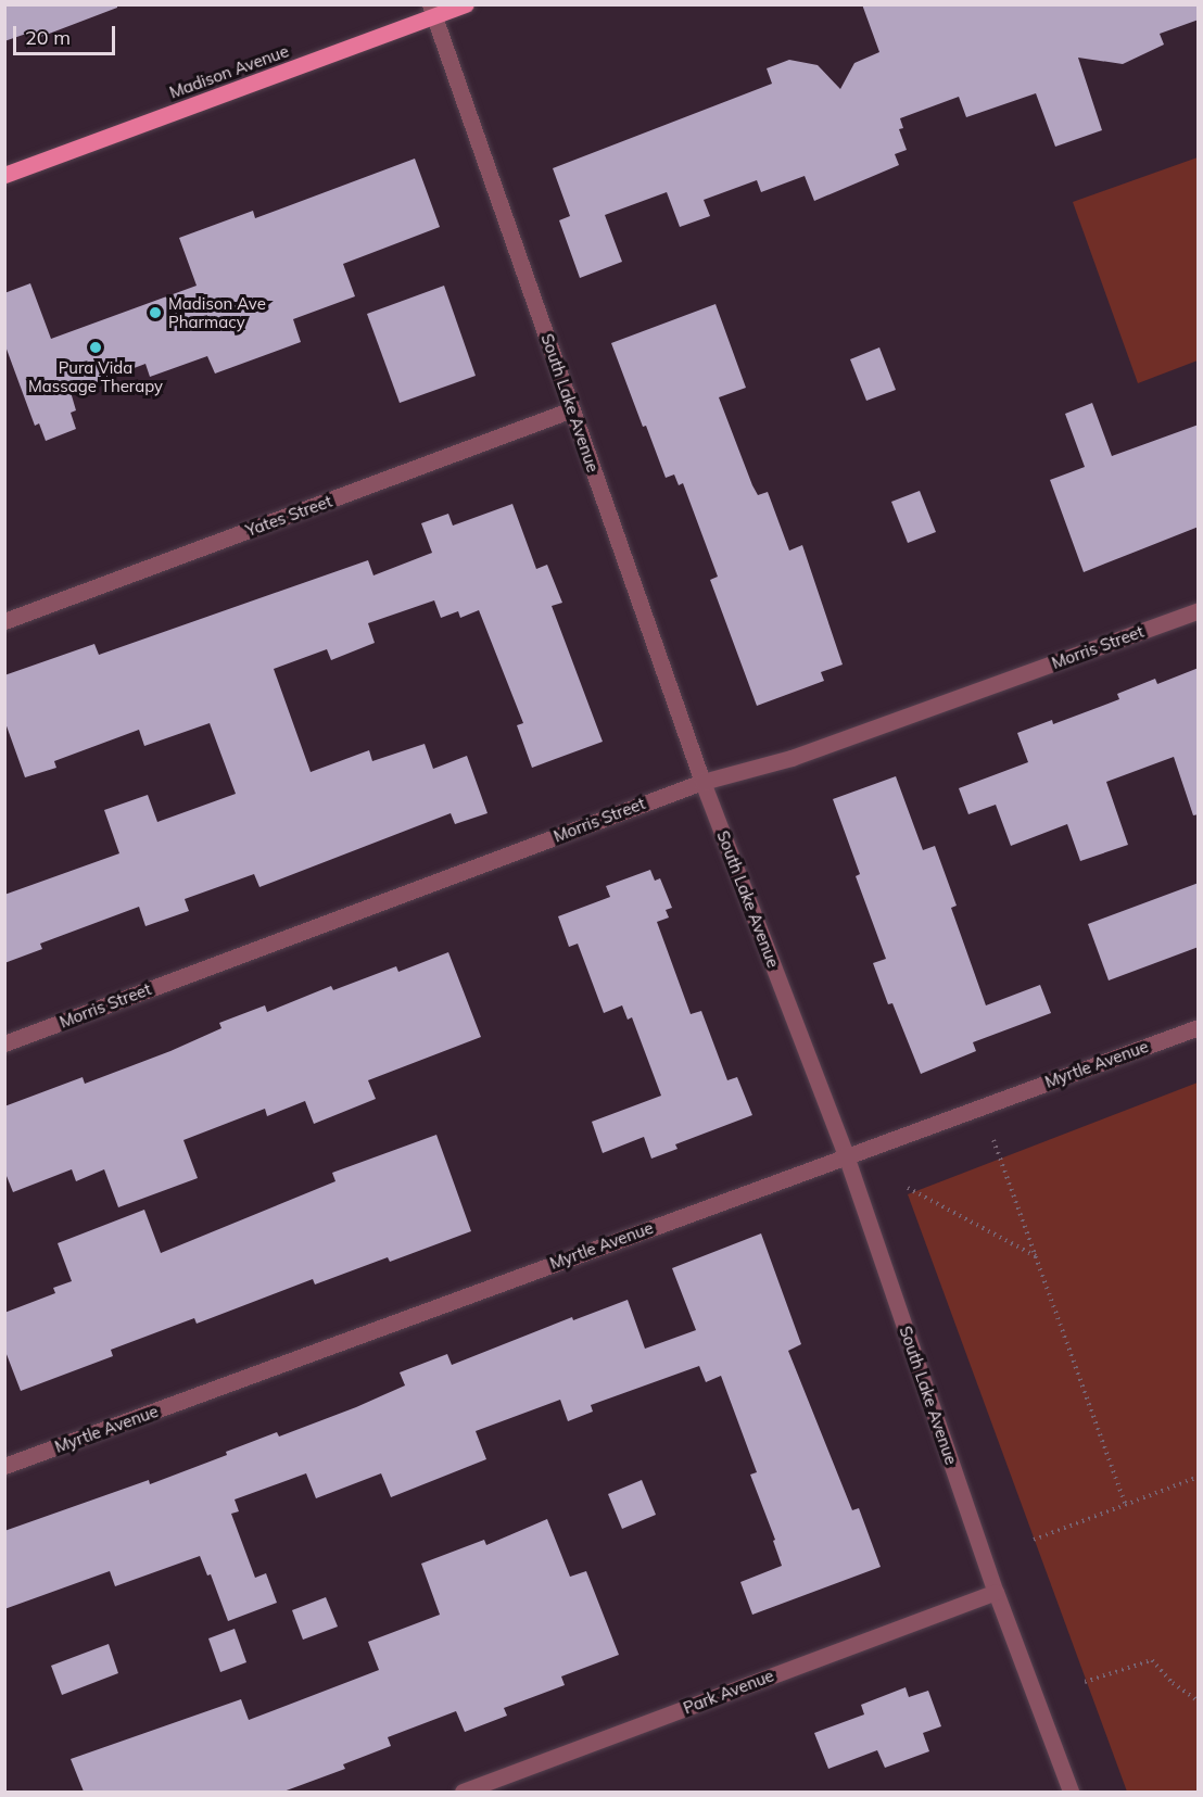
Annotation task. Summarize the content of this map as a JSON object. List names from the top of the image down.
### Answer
{
  "streets": {
    "main road": ["Madison Avenue"],
    "street": [
      "South Lake Avenue",
      "Yates Street",
      "Morris Street",
      "Myrtle Avenue",
      "Park Avenue"
    ]
  },
  "crossings": [
    ["Madison Avenue", "South Lake Avenue"],
    ["South Lake Avenue", "Yates Street"],
    ["South Lake Avenue", "Morris Street"],
    ["South Lake Avenue", "Myrtle Avenue"],
    ["South Lake Avenue", "Park Avenue"]
  ],
  "places": ["Madison Ave Pharmacy", "Pura Vida Massage Therapy"],
  "scale_bar": "20 m"
}
